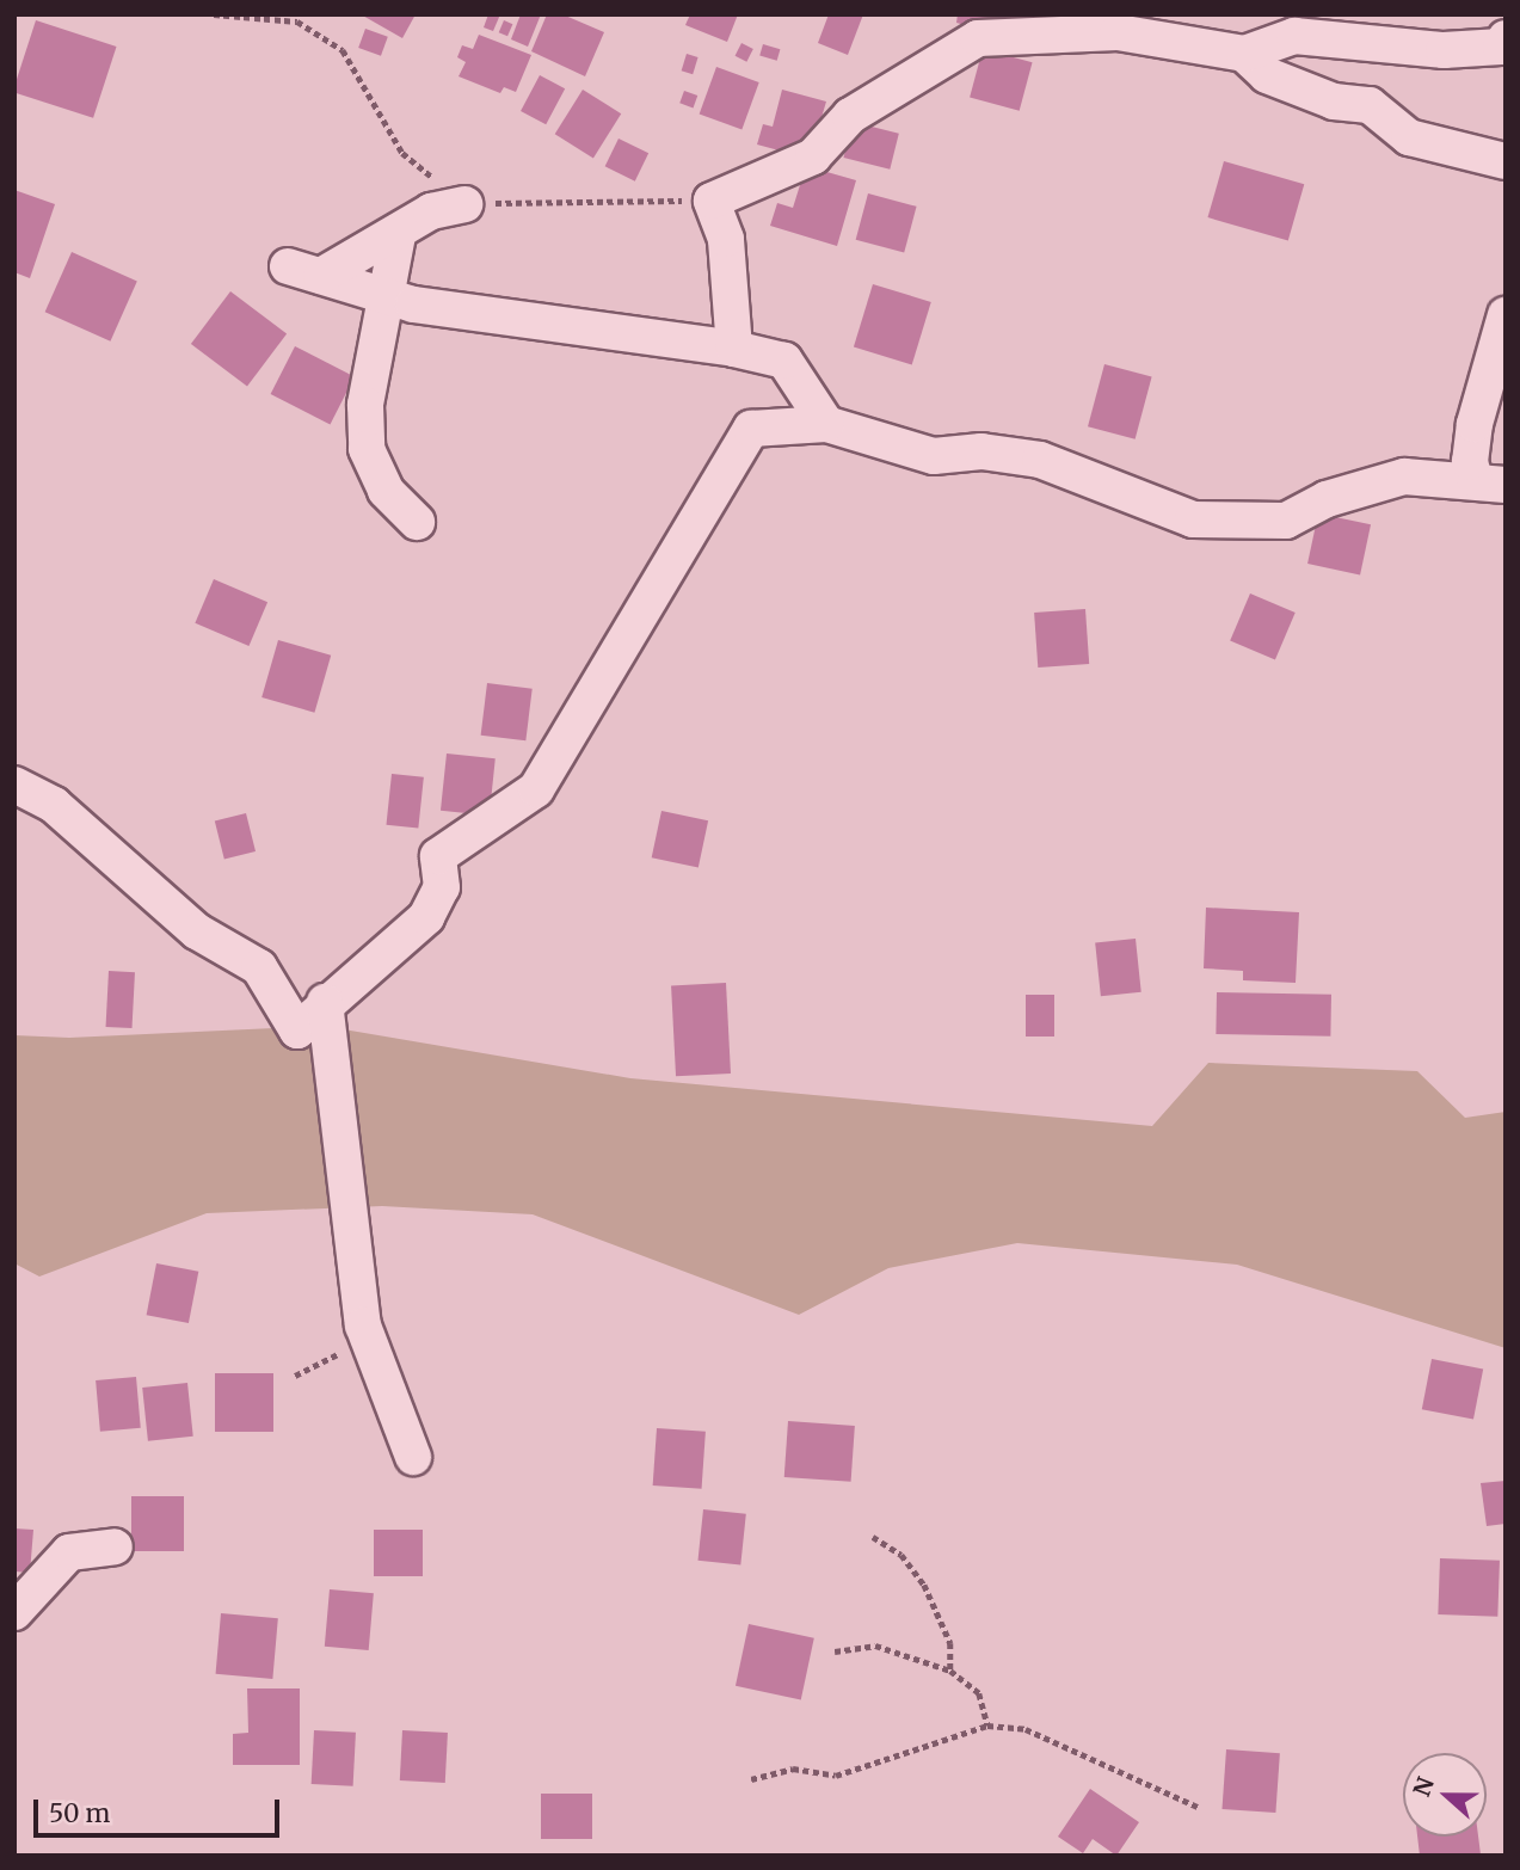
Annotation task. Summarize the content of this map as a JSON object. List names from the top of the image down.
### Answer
{
  "scale_bar": "50 m",
  "north": "left"
}
